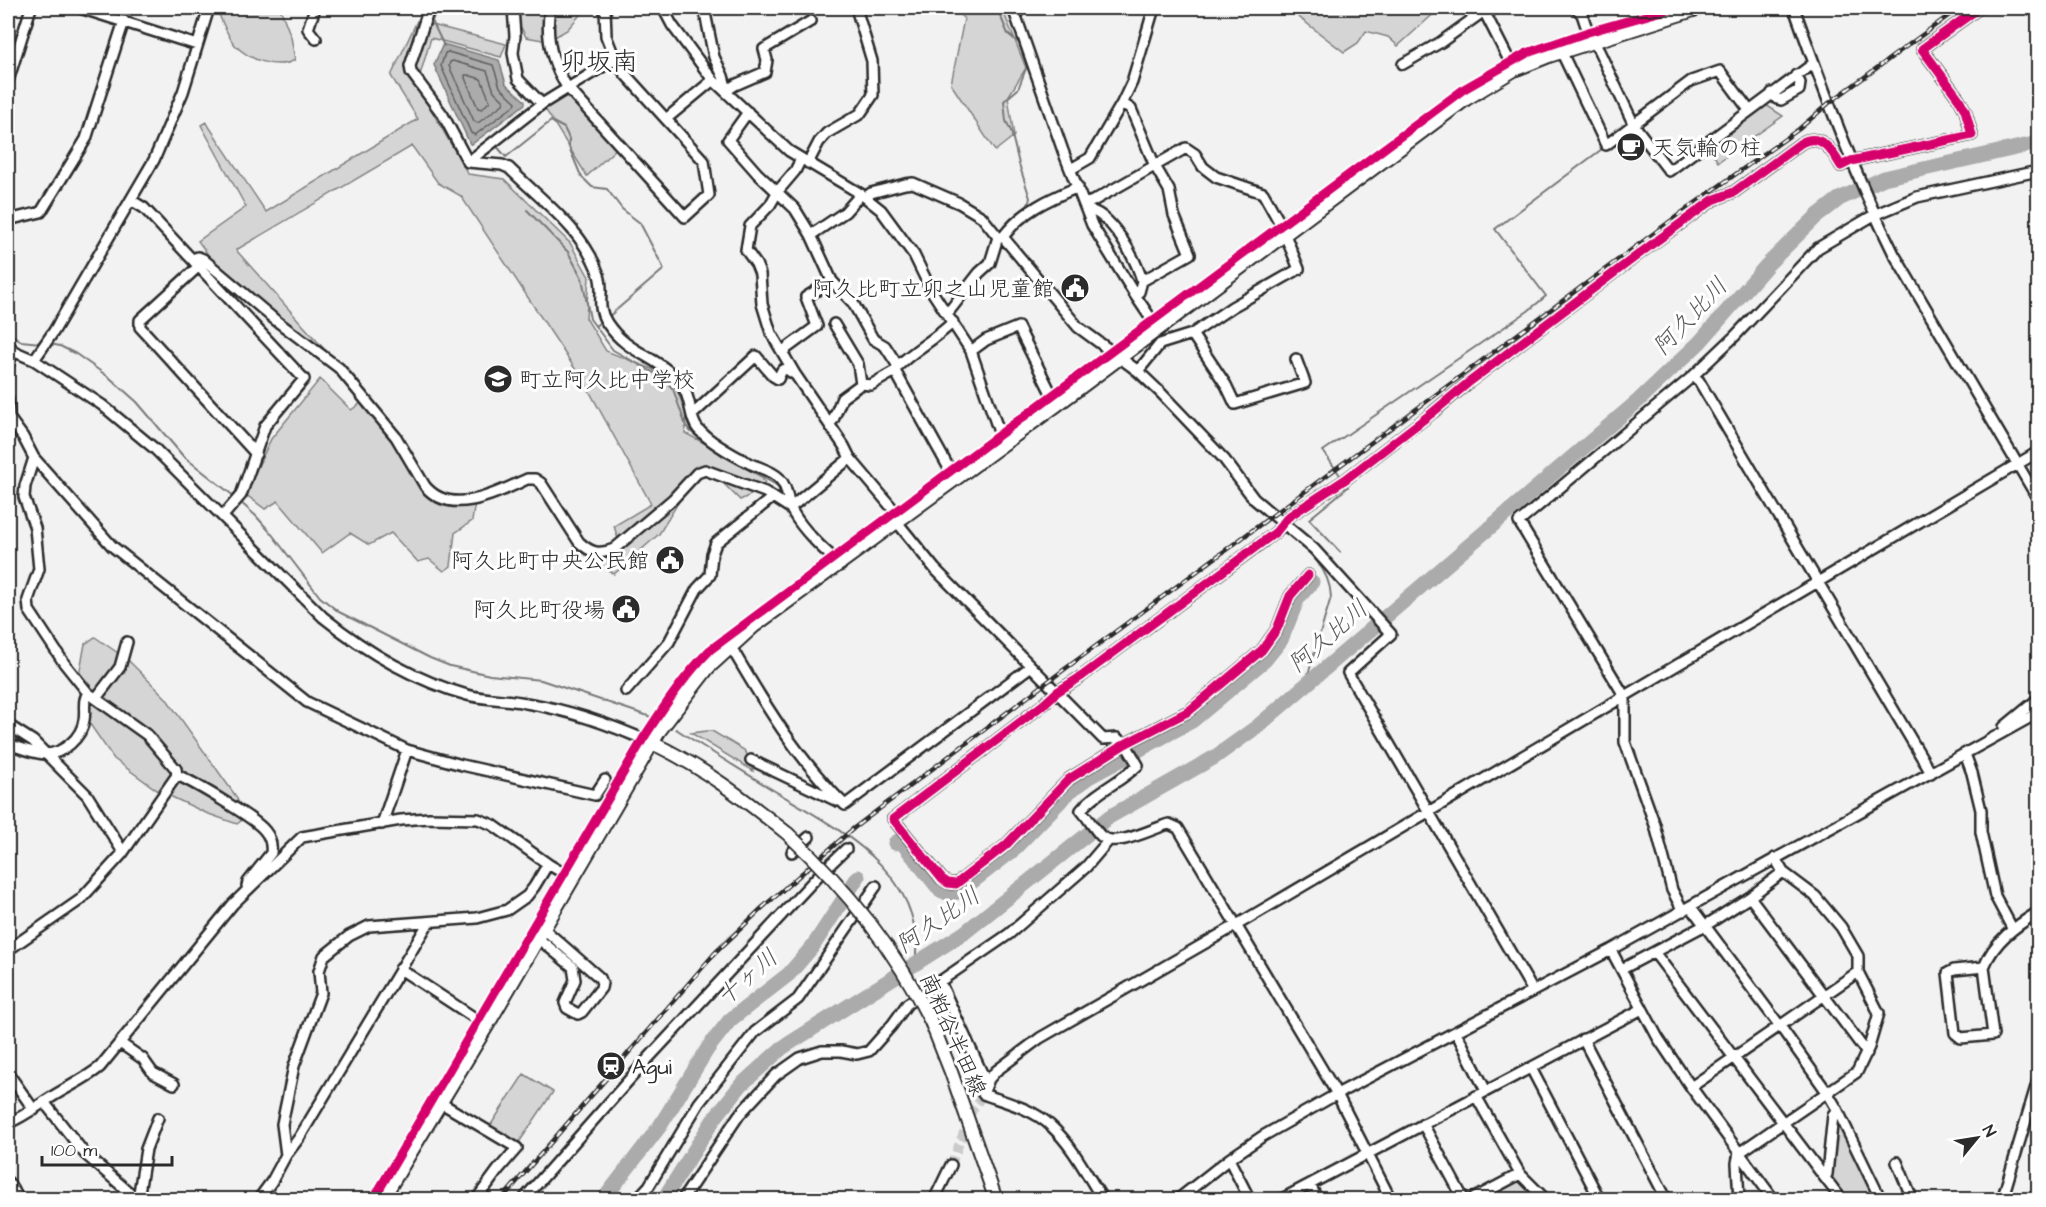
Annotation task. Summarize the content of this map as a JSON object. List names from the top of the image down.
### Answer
{
  "streets": {
    "main road": ["南粕谷半田線"]
  },
  "districts": ["卯坂南"],
  "water": ["阿久比川", "十ヶ川"],
  "places": {
    "cafe": ["天気輪の柱"],
    "public building": ["阿久比町立卯之山児童館", "阿久比町中央公民館", "阿久比町役場"],
    "school or university": ["町立阿久比中学校"],
    "station": ["Agui"]
  },
  "scale_bar": "100 m",
  "north": "top right"
}
